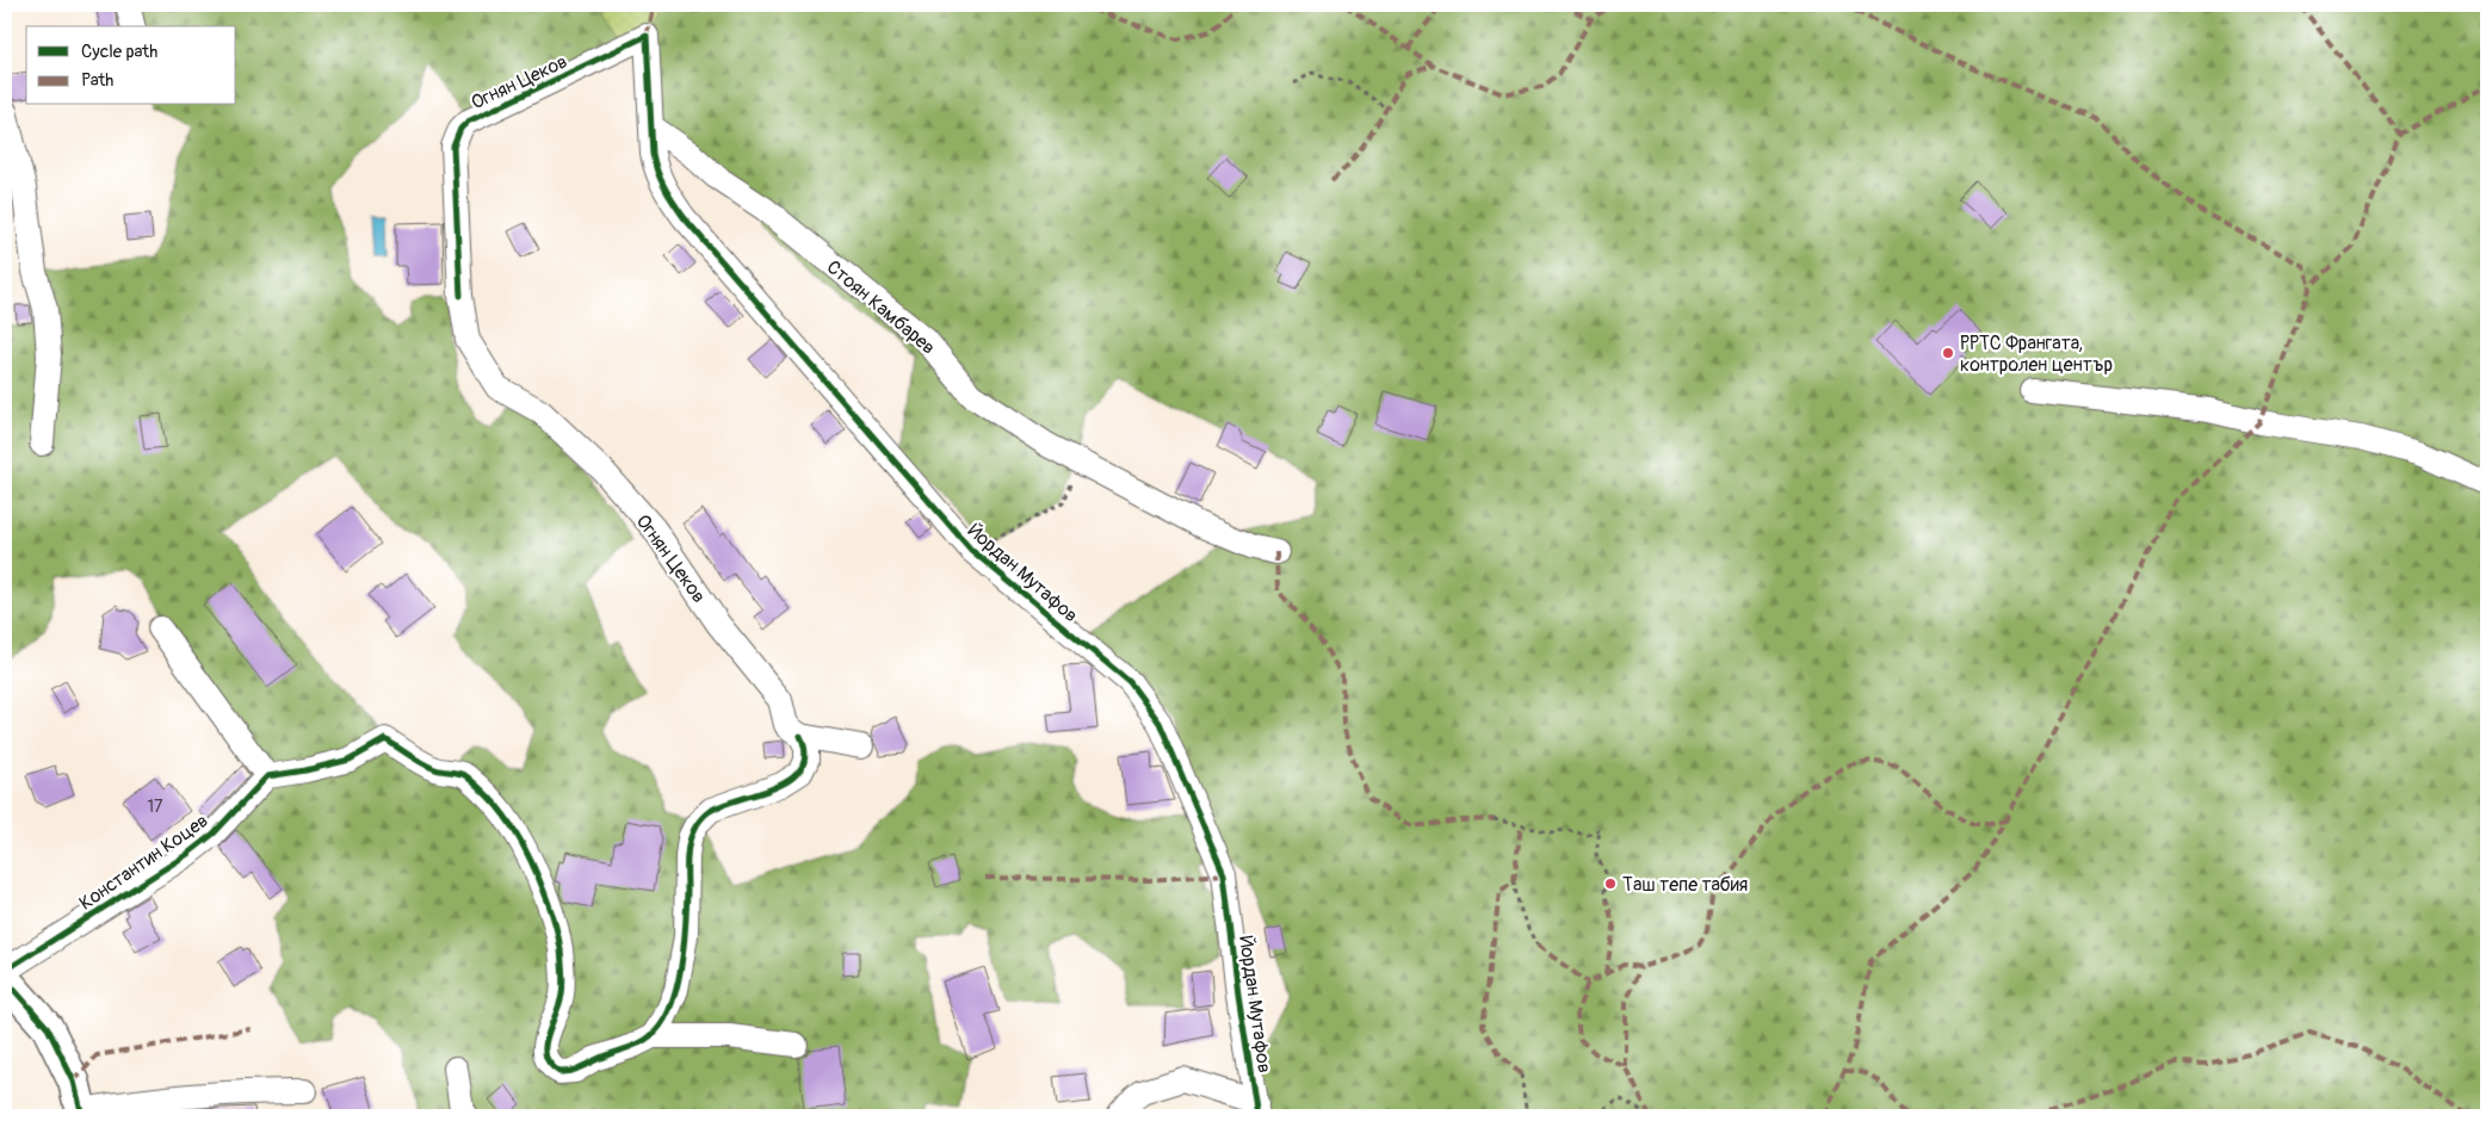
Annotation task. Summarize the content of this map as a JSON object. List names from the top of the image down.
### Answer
{
  "streets": {
    "street": [
      "Огнян Цеков",
      "Стоян Камбарев",
      "Йордан Мутафов",
      "Константин Коцев"
    ]
  },
  "crossings": [
    ["Огнян Цеков", "Йордан Мутафов"],
    ["Стоян Камбарев", "Йордан Мутафов"]
  ],
  "places": ["РРТС Франгата, контролен център", "Таш тепе табия"],
  "house_numbers": ["17"],
  "legend": ["Cycle path", "Path"]
}
